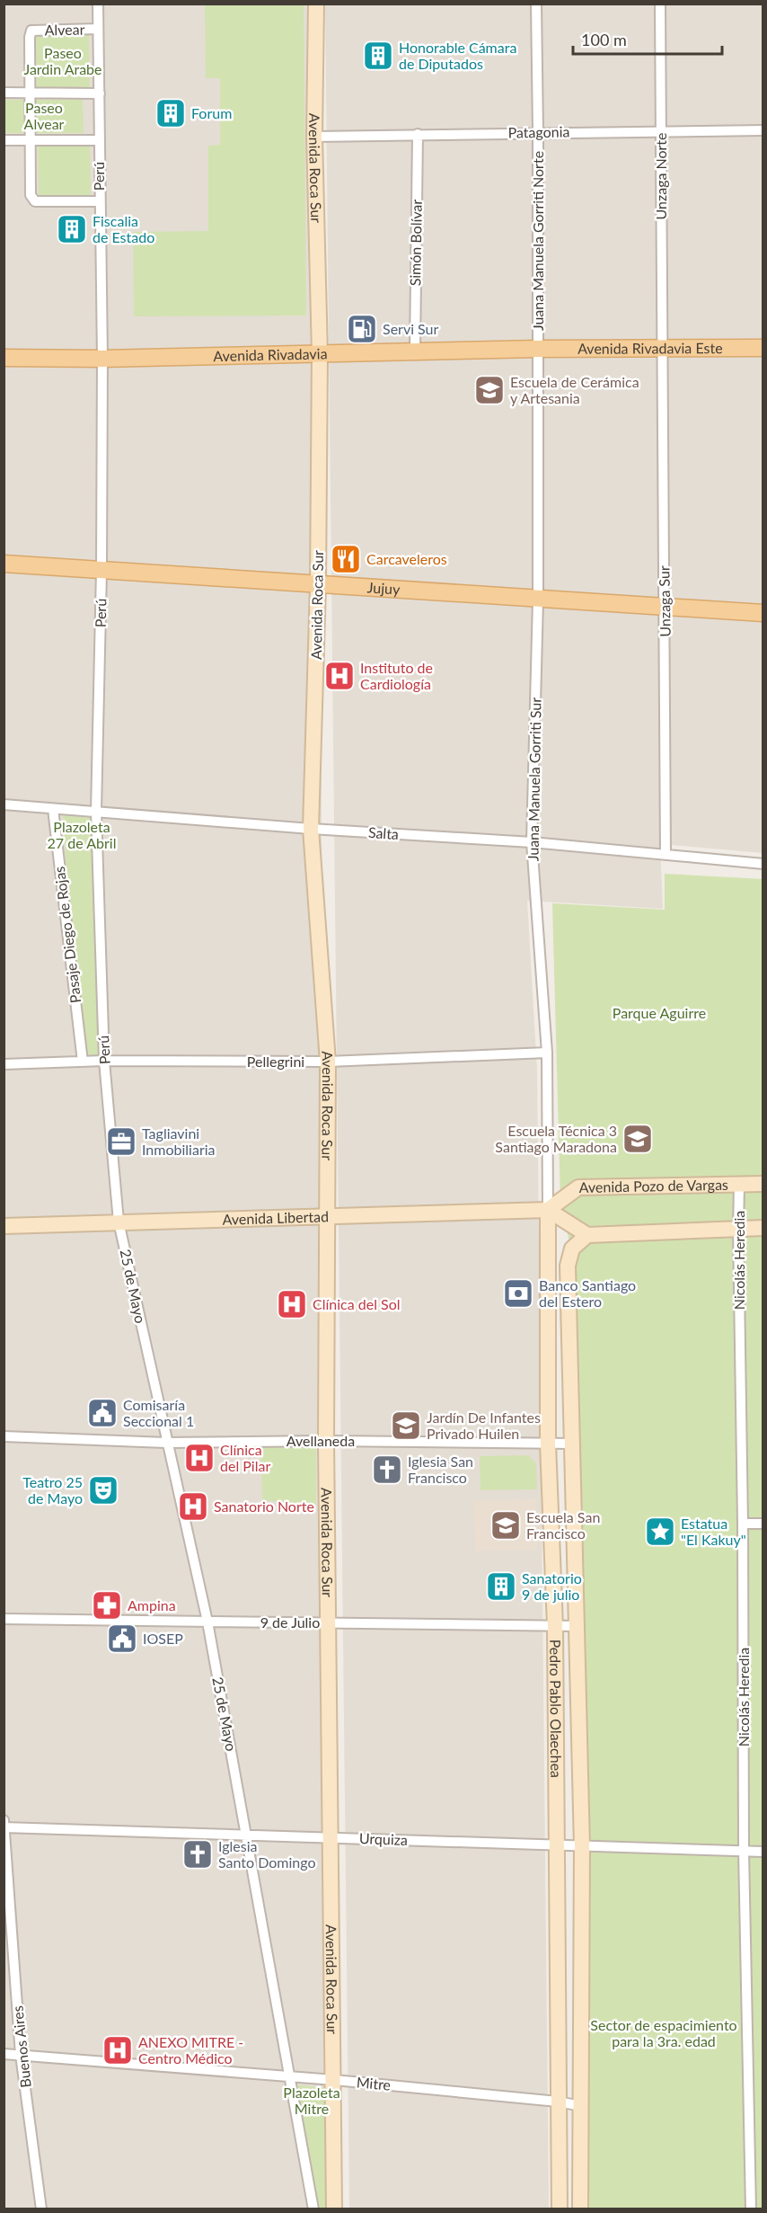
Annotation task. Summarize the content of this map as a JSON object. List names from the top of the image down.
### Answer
{
  "streets": {
    "main road": ["Avenida Rivadavia Este", "Avenida Rivadavia", "Jujuy"],
    "street": [
      "Alvear",
      "Patagonia",
      "Avenida Roca Sur",
      "Perú",
      "Unzaga Norte",
      "Juana Manuela Gorriti Norte",
      "Simón Bolívar",
      "Unzaga Sur",
      "Juana Manuela Gorriti Sur",
      "Salta",
      "Pasaje Diego de Rojas",
      "Pellegrini",
      "Avenida Pozo de Vargas",
      "Avenida Libertad",
      "Nicolás Heredia",
      "25 de Mayo",
      "Avellaneda",
      "9 de Julio",
      "Pedro Pablo Olaechea",
      "Urquiza",
      "Buenos Aires",
      "Mitre"
    ]
  },
  "crossings": [
    ["Alvear", "Perú"],
    ["Patagonia", "Avenida Roca Sur"],
    ["Patagonia", "Unzaga Norte"],
    ["Patagonia", "Juana Manuela Gorriti Norte"],
    ["Patagonia", "Simón Bolívar"],
    ["Avenida Roca Sur", "Avenida Rivadavia"],
    ["Avenida Roca Sur", "Jujuy"],
    ["Avenida Roca Sur", "Salta"],
    ["Avenida Roca Sur", "Pellegrini"],
    ["Avenida Roca Sur", "Avenida Libertad"],
    ["Avenida Roca Sur", "Avellaneda"],
    ["Avenida Roca Sur", "9 de Julio"],
    ["Avenida Roca Sur", "Urquiza"],
    ["Avenida Roca Sur", "Mitre"],
    ["Perú", "Avenida Rivadavia"],
    ["Perú", "Jujuy"],
    ["Perú", "Salta"],
    ["Perú", "Pellegrini"],
    ["Perú", "Avenida Libertad"],
    ["Perú", "25 de Mayo"],
    ["Unzaga Norte", "Avenida Rivadavia Este"],
    ["Unzaga Norte", "Unzaga Sur"],
    ["Juana Manuela Gorriti Norte", "Avenida Rivadavia Este"],
    ["Juana Manuela Gorriti Norte", "Avenida Rivadavia"],
    ["Juana Manuela Gorriti Norte", "Juana Manuela Gorriti Sur"],
    ["Simón Bolívar", "Avenida Rivadavia"],
    ["Avenida Rivadavia Este", "Avenida Rivadavia"],
    ["Avenida Rivadavia Este", "Unzaga Sur"],
    ["Avenida Rivadavia Este", "Juana Manuela Gorriti Sur"],
    ["Avenida Rivadavia", "Juana Manuela Gorriti Sur"],
    ["Jujuy", "Unzaga Sur"],
    ["Jujuy", "Juana Manuela Gorriti Sur"],
    ["Unzaga Sur", "Salta"],
    ["Juana Manuela Gorriti Sur", "Salta"],
    ["Juana Manuela Gorriti Sur", "Pellegrini"],
    ["Juana Manuela Gorriti Sur", "Avenida Pozo de Vargas"],
    ["Juana Manuela Gorriti Sur", "Avenida Libertad"],
    ["Juana Manuela Gorriti Sur", "Pedro Pablo Olaechea"],
    ["Salta", "Pasaje Diego de Rojas"],
    ["Pasaje Diego de Rojas", "Pellegrini"],
    ["Avenida Pozo de Vargas", "Avenida Libertad"],
    ["Avenida Pozo de Vargas", "Nicolás Heredia"],
    ["Avenida Pozo de Vargas", "Pedro Pablo Olaechea"],
    ["Avenida Libertad", "25 de Mayo"],
    ["Avenida Libertad", "Pedro Pablo Olaechea"],
    ["Nicolás Heredia", "Urquiza"],
    ["25 de Mayo", "Avellaneda"],
    ["25 de Mayo", "9 de Julio"],
    ["25 de Mayo", "Urquiza"],
    ["25 de Mayo", "Mitre"],
    ["Avellaneda", "Pedro Pablo Olaechea"],
    ["9 de Julio", "Pedro Pablo Olaechea"],
    ["Pedro Pablo Olaechea", "Urquiza"],
    ["Pedro Pablo Olaechea", "Mitre"],
    ["Urquiza", "Buenos Aires"],
    ["Buenos Aires", "Mitre"]
  ],
  "parks": [
    "Paseo Jardin Arabe",
    "Paseo Alvear",
    "Plazoleta 27 de Abril",
    "Parque Aguirre",
    "Sector de espacimiento para la 3ra. edad",
    "Plazoleta Mitre"
  ],
  "places": {
    "building": [
      "Honorable Cámara de Diputados",
      "Forum",
      "Fiscalia de Estado",
      "Sanatorio 9 de julio"
    ],
    "fuel station": ["Servi Sur"],
    "school or university": [
      "Escuela de Cerámica y Artesania",
      "Escuela Técnica 3 Santiago Maradona",
      "Jardín De Infantes Privado Huilen",
      "Escuela San Francisco"
    ],
    "restaurant": ["Carcaveleros"],
    "hospital": [
      "Instituto de Cardiología",
      "Clínica del Sol",
      "Clínica del Pilar",
      "Sanatorio Norte",
      "ANEXO MITRE - Centro Médico"
    ],
    "office": ["Tagliavini Inmobiliaria"],
    "bank": ["Banco Santiago del Estero"],
    "public building": ["Comisaría Seccional 1", "IOSEP"],
    "church": ["Iglesia San Francisco", "Iglesia Santo Domingo"],
    "theatre": ["Teatro 25 de Mayo"],
    "place": ["Estatua \"El Kakuy\""],
    "pharmacy": ["Ampina"]
  },
  "scale_bar": "100 m"
}
